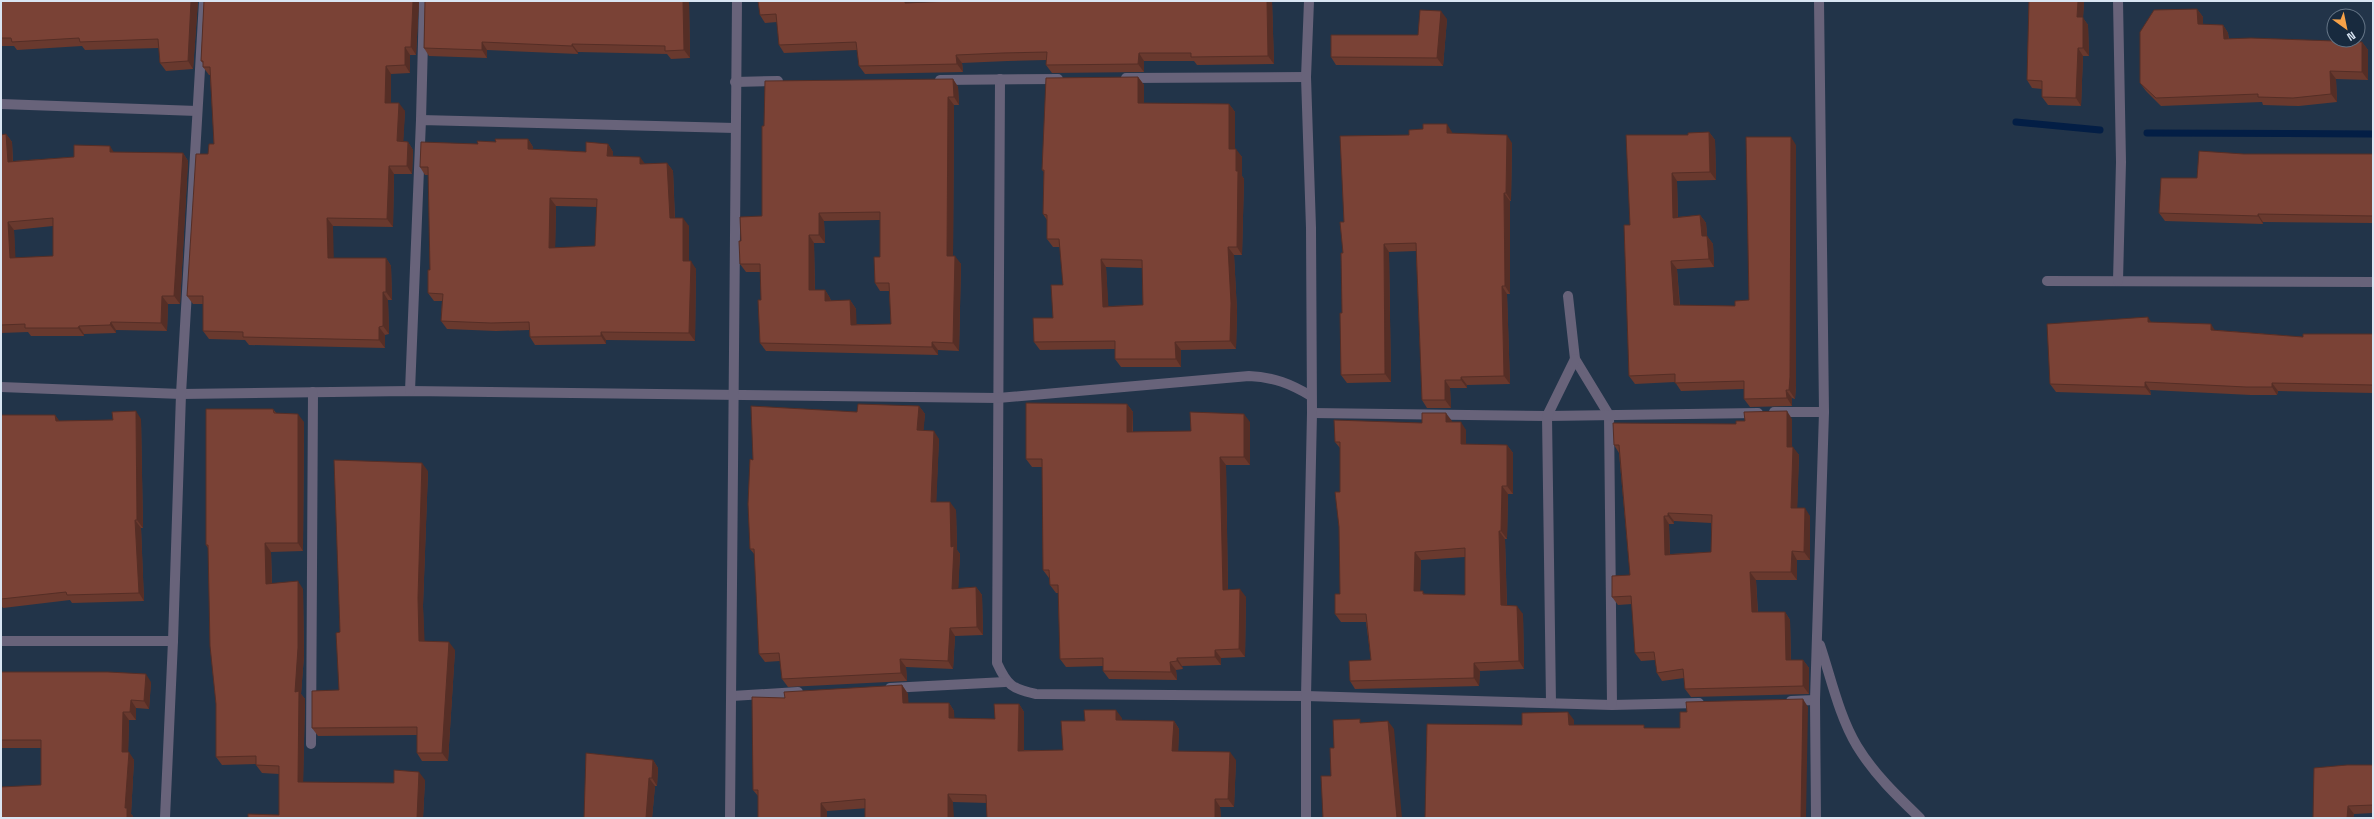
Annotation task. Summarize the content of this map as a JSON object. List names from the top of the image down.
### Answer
{
  "north": "bottom right"
}
